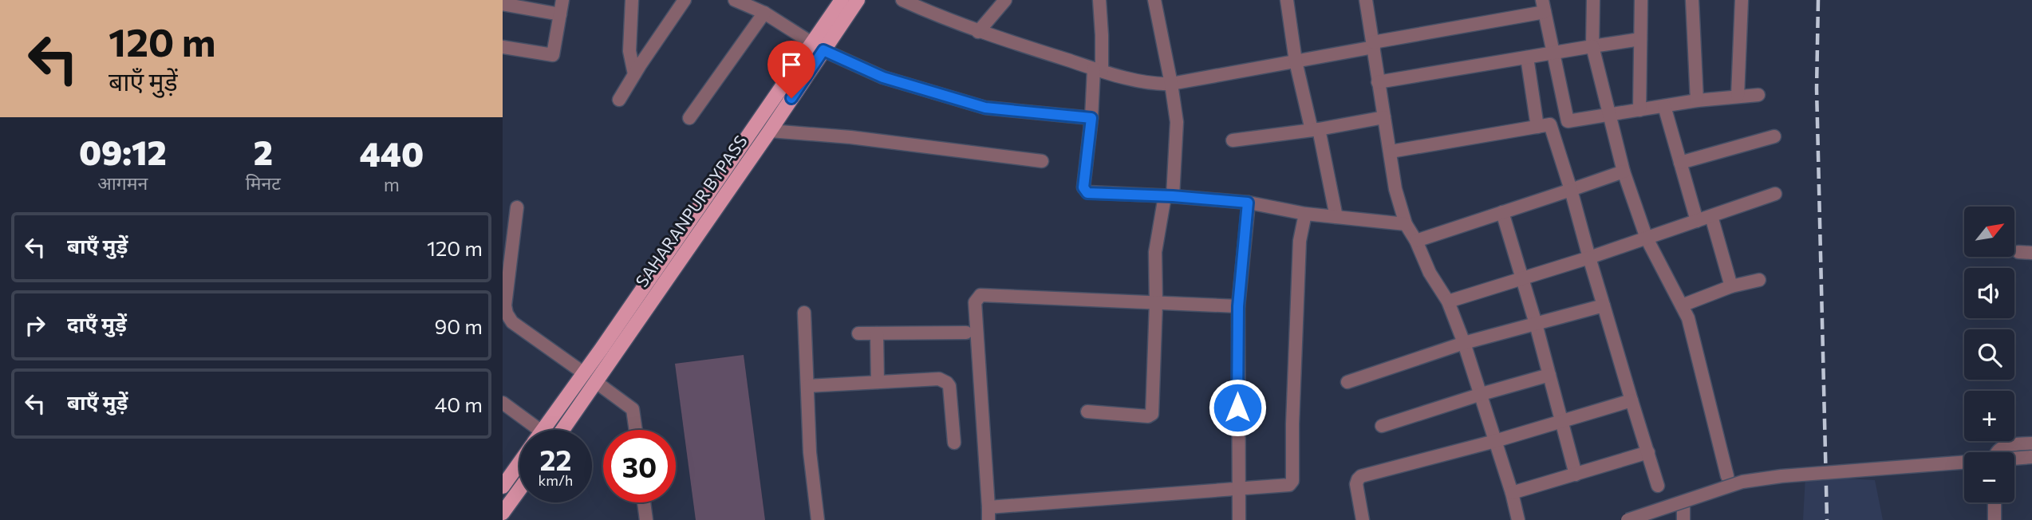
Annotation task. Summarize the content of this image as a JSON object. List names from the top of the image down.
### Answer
{
  "streets": {
    "main road": ["SAHARANPUR BYPASS"]
  },
  "north": "top right",
  "page": {
    "turn": ["120 m", "बाएँ मुड़ें"],
    "eta": [
      "09:12",
      "आगमन",
      "2",
      "मिनट",
      "440",
      "m"
    ],
    "map_buttons": ["+", "−"],
    "list": [
      {
        "name": "बाएँ मुड़ें",
        "value": "120 m"
      },
      {
        "name": "दाएँ मुड़ें",
        "value": "90 m"
      },
      {
        "name": "बाएँ मुड़ें",
        "value": "40 m"
      }
    ],
    "speed": "22 km/h",
    "limit": "30"
  }
}
